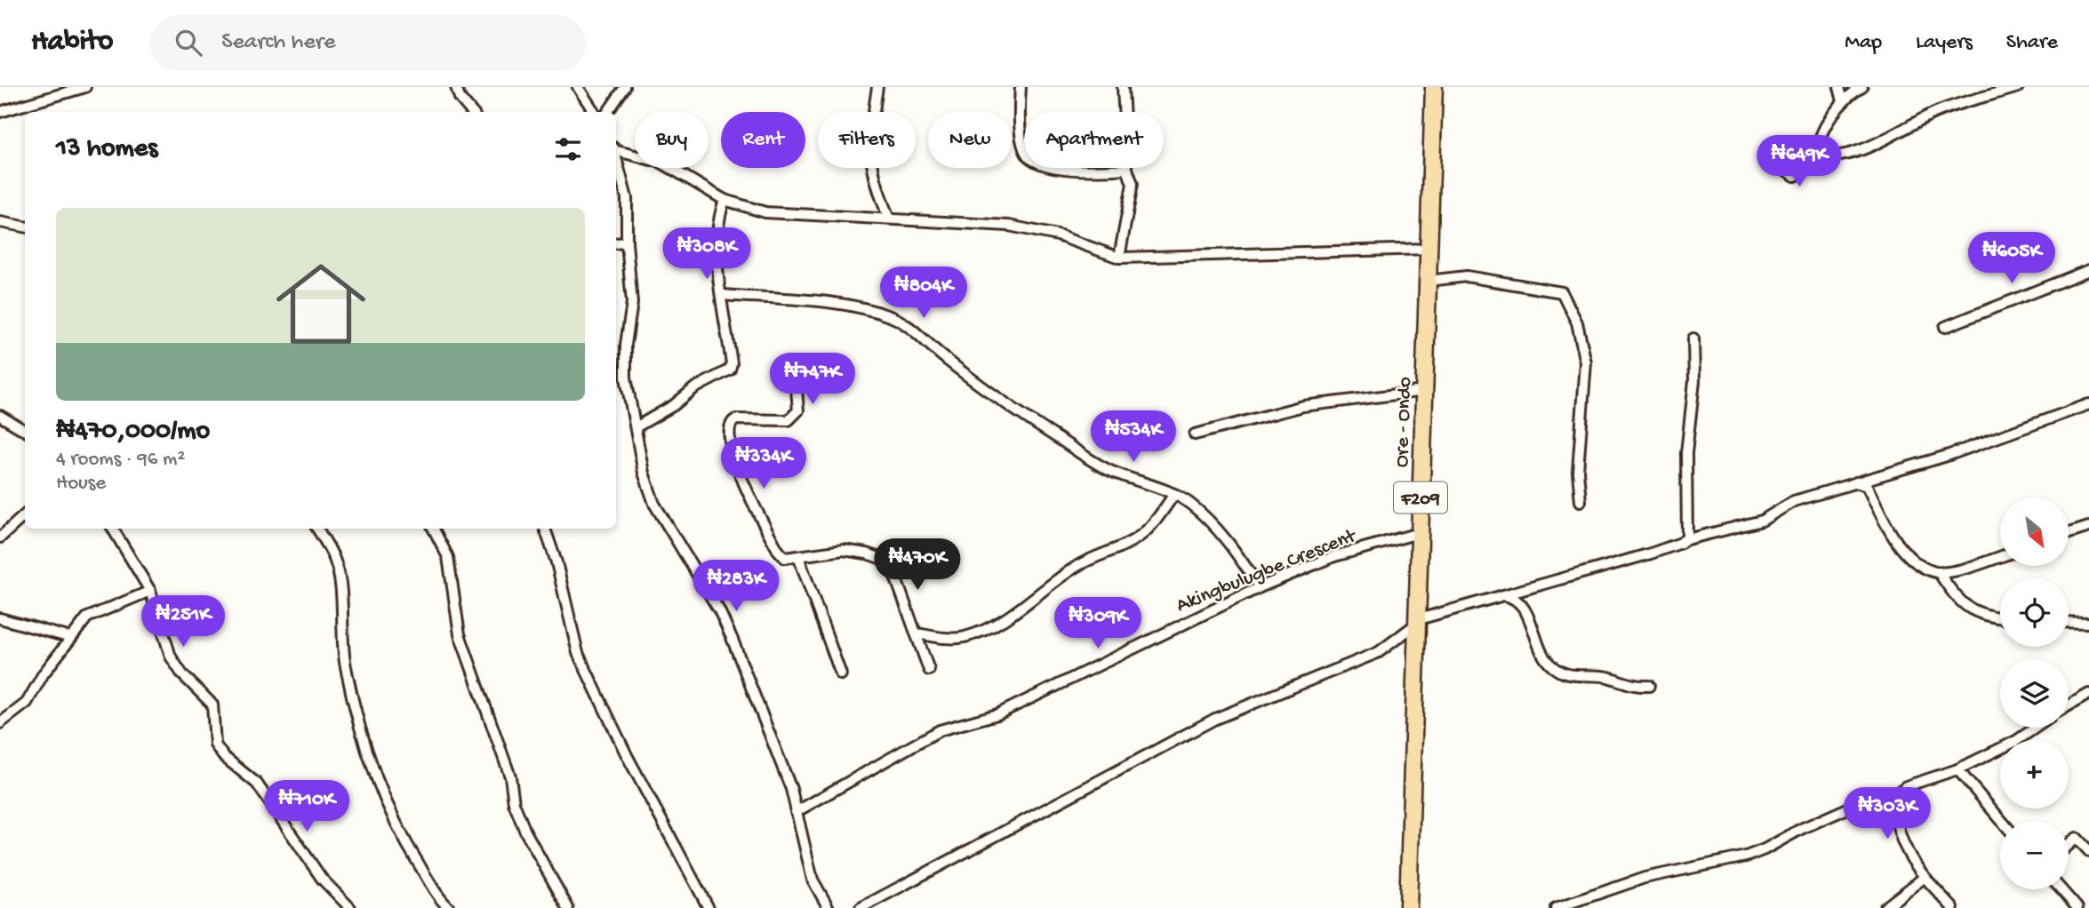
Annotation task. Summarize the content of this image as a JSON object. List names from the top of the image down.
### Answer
{
  "streets": {
    "main road": ["Ore - Ondo", "F209"],
    "street": ["Akingbulugbe Crescent"]
  },
  "crossings": [
    ["Ore - Ondo", "Akingbulugbe Crescent"]
  ],
  "north": "bottom right",
  "page": {
    "header": "Habito",
    "search": "Search here",
    "nav": ["Map", "Layers", "Share"],
    "chip": [
      "Buy",
      "Rent",
      "Filters",
      "New",
      "Apartment"
    ],
    "heading": "13 homes",
    "price": [
      "₦649K",
      "₦308K",
      "₦605K",
      "₦804K",
      "₦747K",
      "₦534K",
      "₦334K",
      "₦470K",
      "₦283K",
      "₦251K",
      "₦309K",
      "₦710K",
      "₦303K"
    ],
    "list": [
      {
        "name": "₦470,000/mo",
        "note": "4 rooms · 96 m² · House"
      }
    ],
    "map_buttons": ["+", "−"]
  }
}
